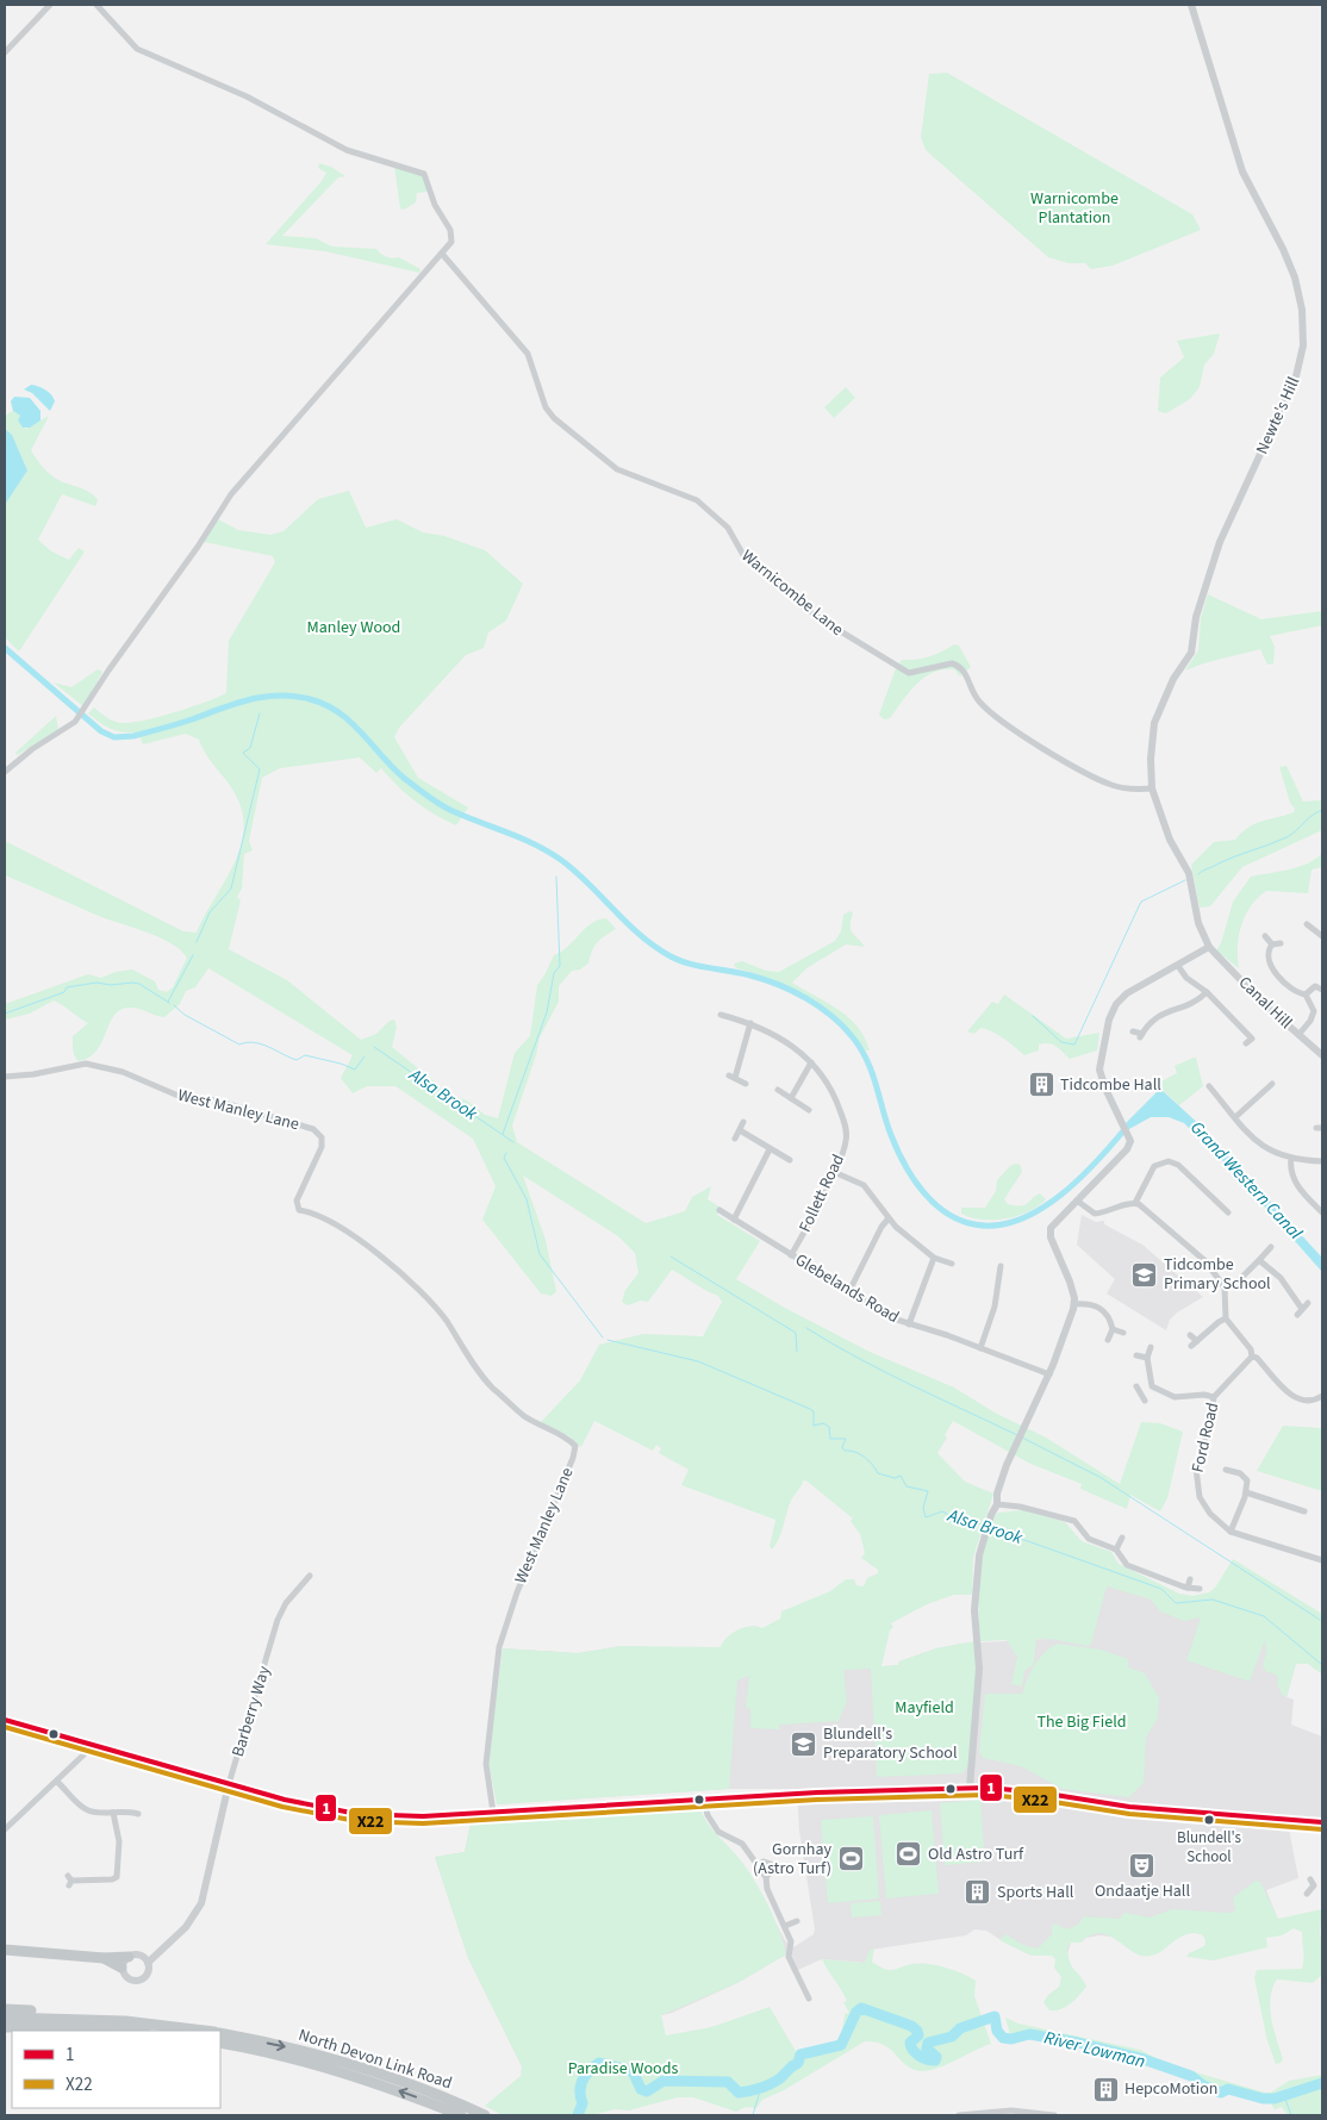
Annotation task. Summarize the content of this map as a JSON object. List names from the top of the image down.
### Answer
{
  "streets": {
    "highway": ["North Devon Link Road"],
    "street": [
      "Newte's Hill",
      "Warnicombe Lane",
      "Canal Hill",
      "West Manley Lane",
      "Follett Road",
      "Glebelands Road",
      "Ford Road",
      "Barberry Way"
    ]
  },
  "crossings": [
    ["Newte's Hill", "Warnicombe Lane"],
    ["Newte's Hill", "Canal Hill"],
    ["Follett Road", "Glebelands Road"]
  ],
  "water": ["Alsa Brook", "Grand Western Canal", "River Lowman"],
  "parks": [
    "Warnicombe Plantation",
    "Manley Wood",
    "Mayfield",
    "The Big Field",
    "Paradise Woods"
  ],
  "places": {
    "building": ["Tidcombe Hall", "Sports Hall", "HepcoMotion"],
    "school or university": ["Tidcombe Primary School", "Blundell's Preparatory School"],
    "other": ["Blundell's School"],
    "sports": ["Old Astro Turf", "Gornhay (Astro Turf)"],
    "theatre": ["Ondaatje Hall"]
  },
  "lines": ["transit line 1", "transit line X22"],
  "legend": ["1", "X22"]
}
